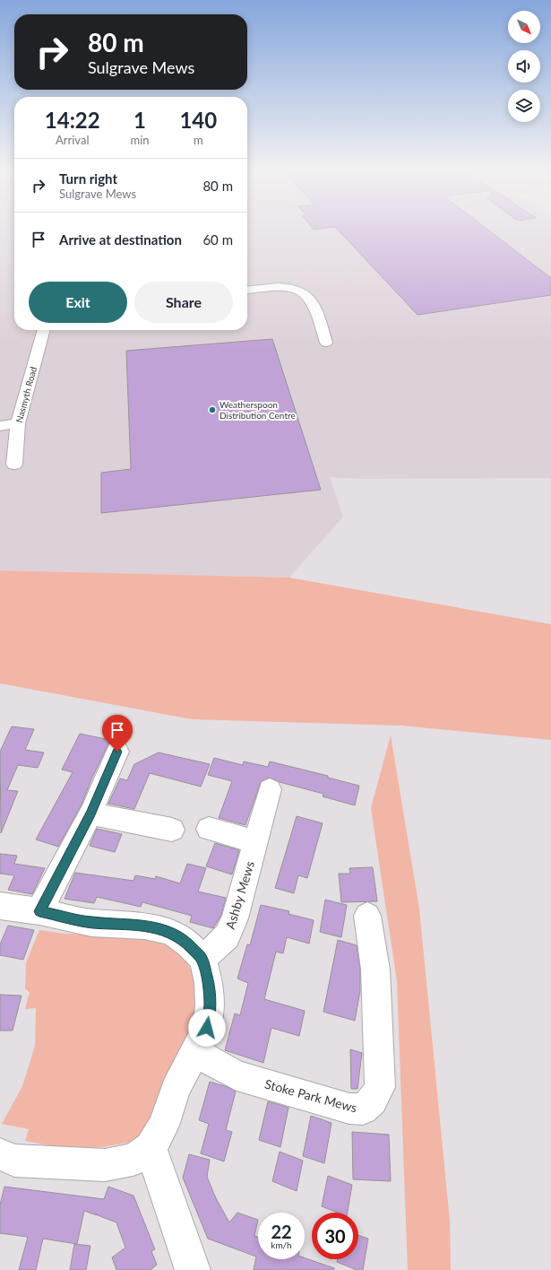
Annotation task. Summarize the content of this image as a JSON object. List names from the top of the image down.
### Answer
{
  "streets": {
    "street": ["Nasmyth Road", "Ashby Mews", "Stoke Park Mews"]
  },
  "places": ["Weatherspoon Distribution Centre"],
  "north": "bottom right",
  "page": {
    "turn": ["80 m", "Sulgrave Mews"],
    "eta": [
      "14:22",
      "Arrival",
      "1",
      "min",
      "140",
      "m"
    ],
    "list": [
      {
        "name": "Turn right",
        "note": "Sulgrave Mews",
        "value": "80 m"
      },
      {
        "name": "Arrive at destination",
        "value": "60 m"
      }
    ],
    "buttons": ["Exit", "Share"],
    "speed": "22 km/h",
    "limit": "30"
  }
}
